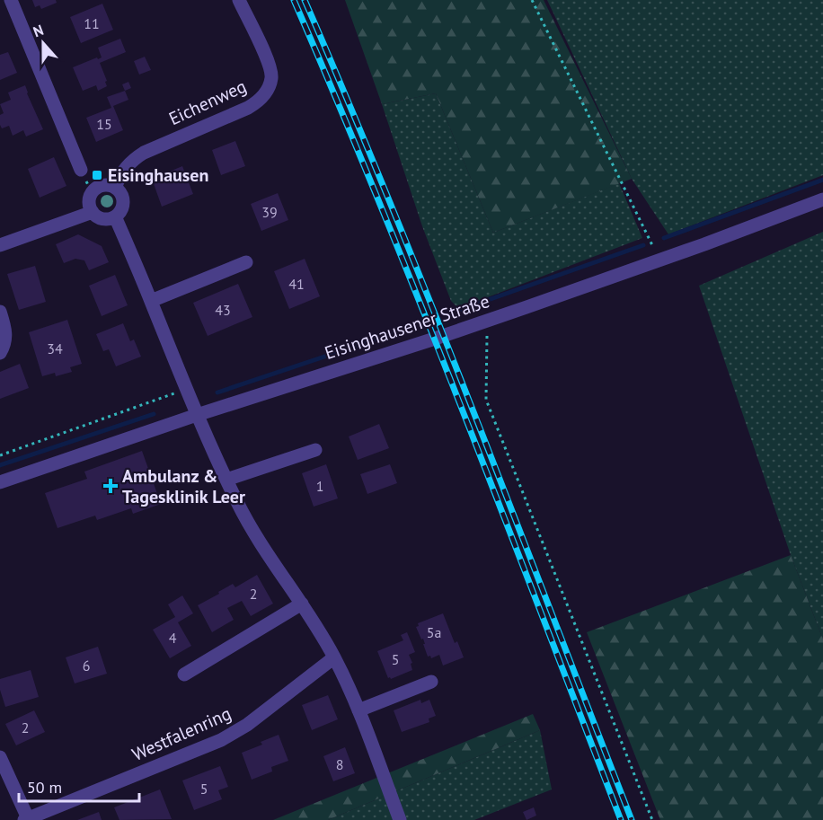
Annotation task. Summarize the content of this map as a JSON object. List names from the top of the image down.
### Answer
{
  "streets": {
    "street": ["Eichenweg", "Eisinghausener Straße", "Westfalenring"]
  },
  "places": {
    "transit": ["Eisinghausen"],
    "health": ["Ambulanz & Tagesklinik Leer"]
  },
  "house_numbers": [
    "11",
    "15",
    "39",
    "41",
    "43",
    "34",
    "1",
    "2",
    "5a",
    "4",
    "5",
    "6",
    "2",
    "8",
    "5"
  ],
  "scale_bar": "50 m",
  "north": "top"
}
